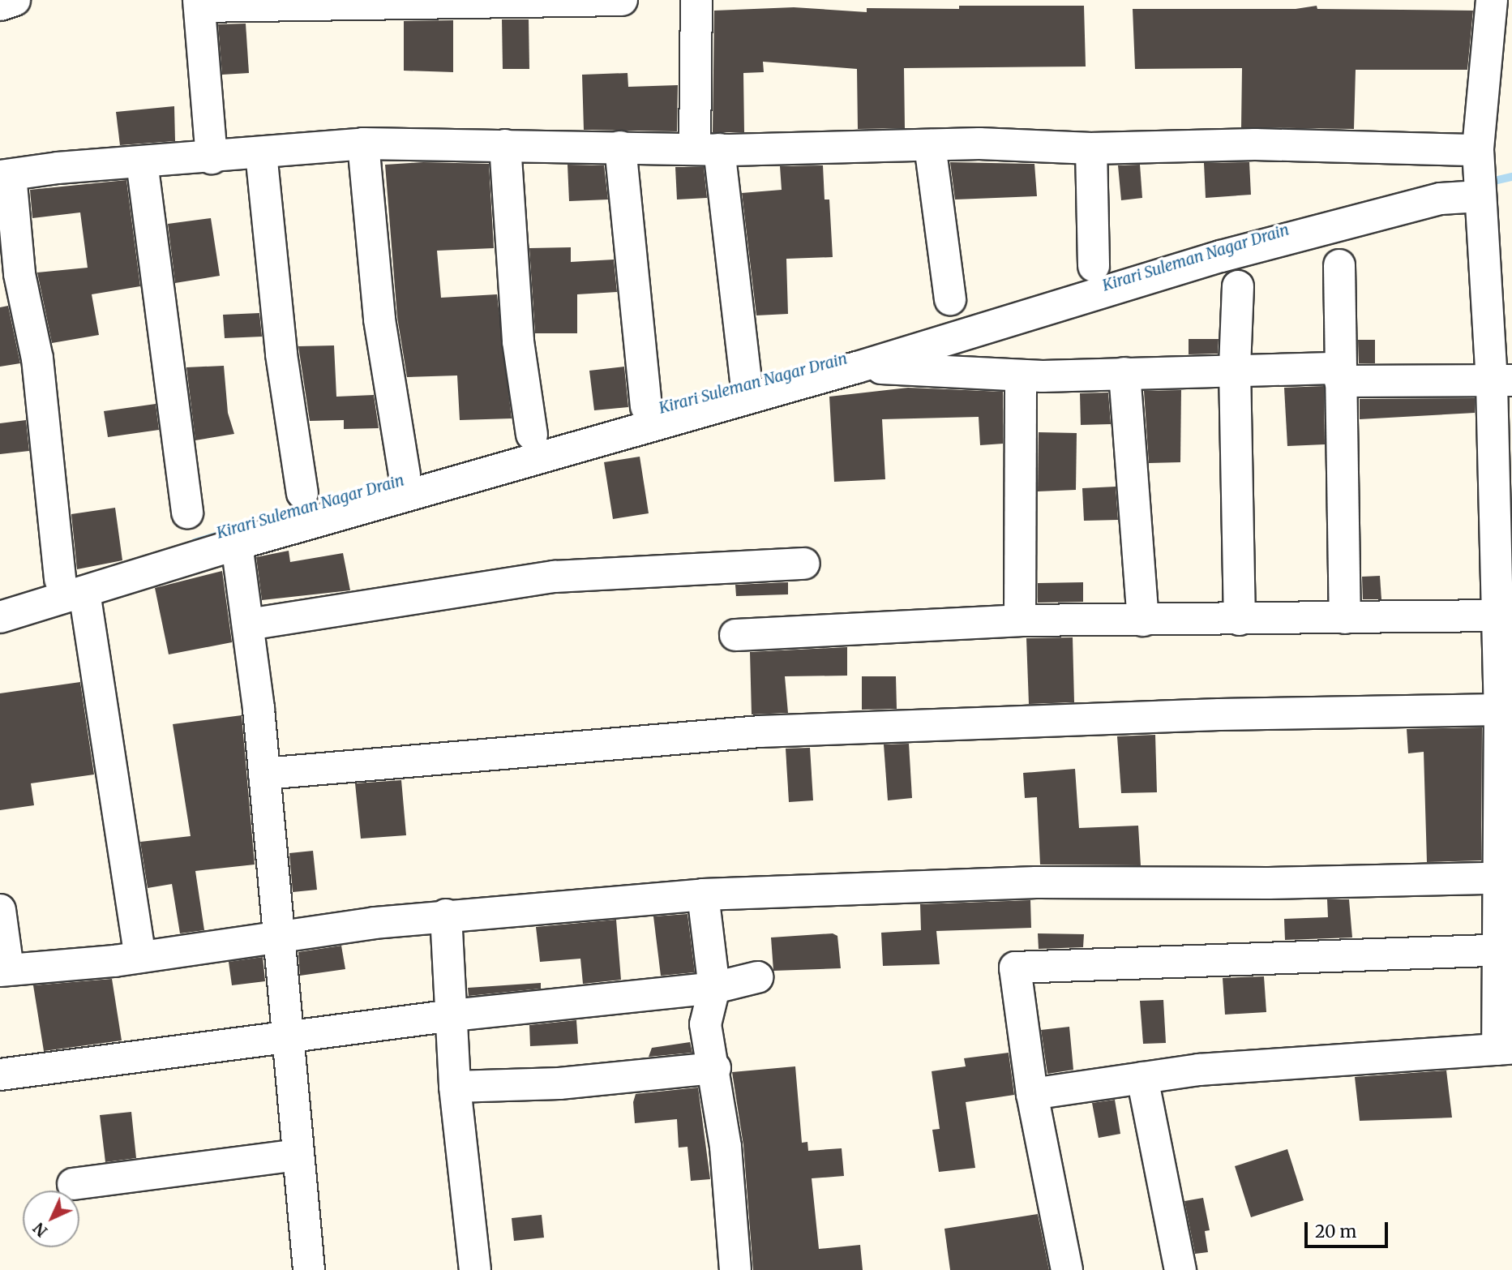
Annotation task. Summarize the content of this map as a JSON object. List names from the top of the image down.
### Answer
{
  "water": ["Kirari Suleman Nagar Drain"],
  "scale_bar": "20 m",
  "north": "bottom left"
}
